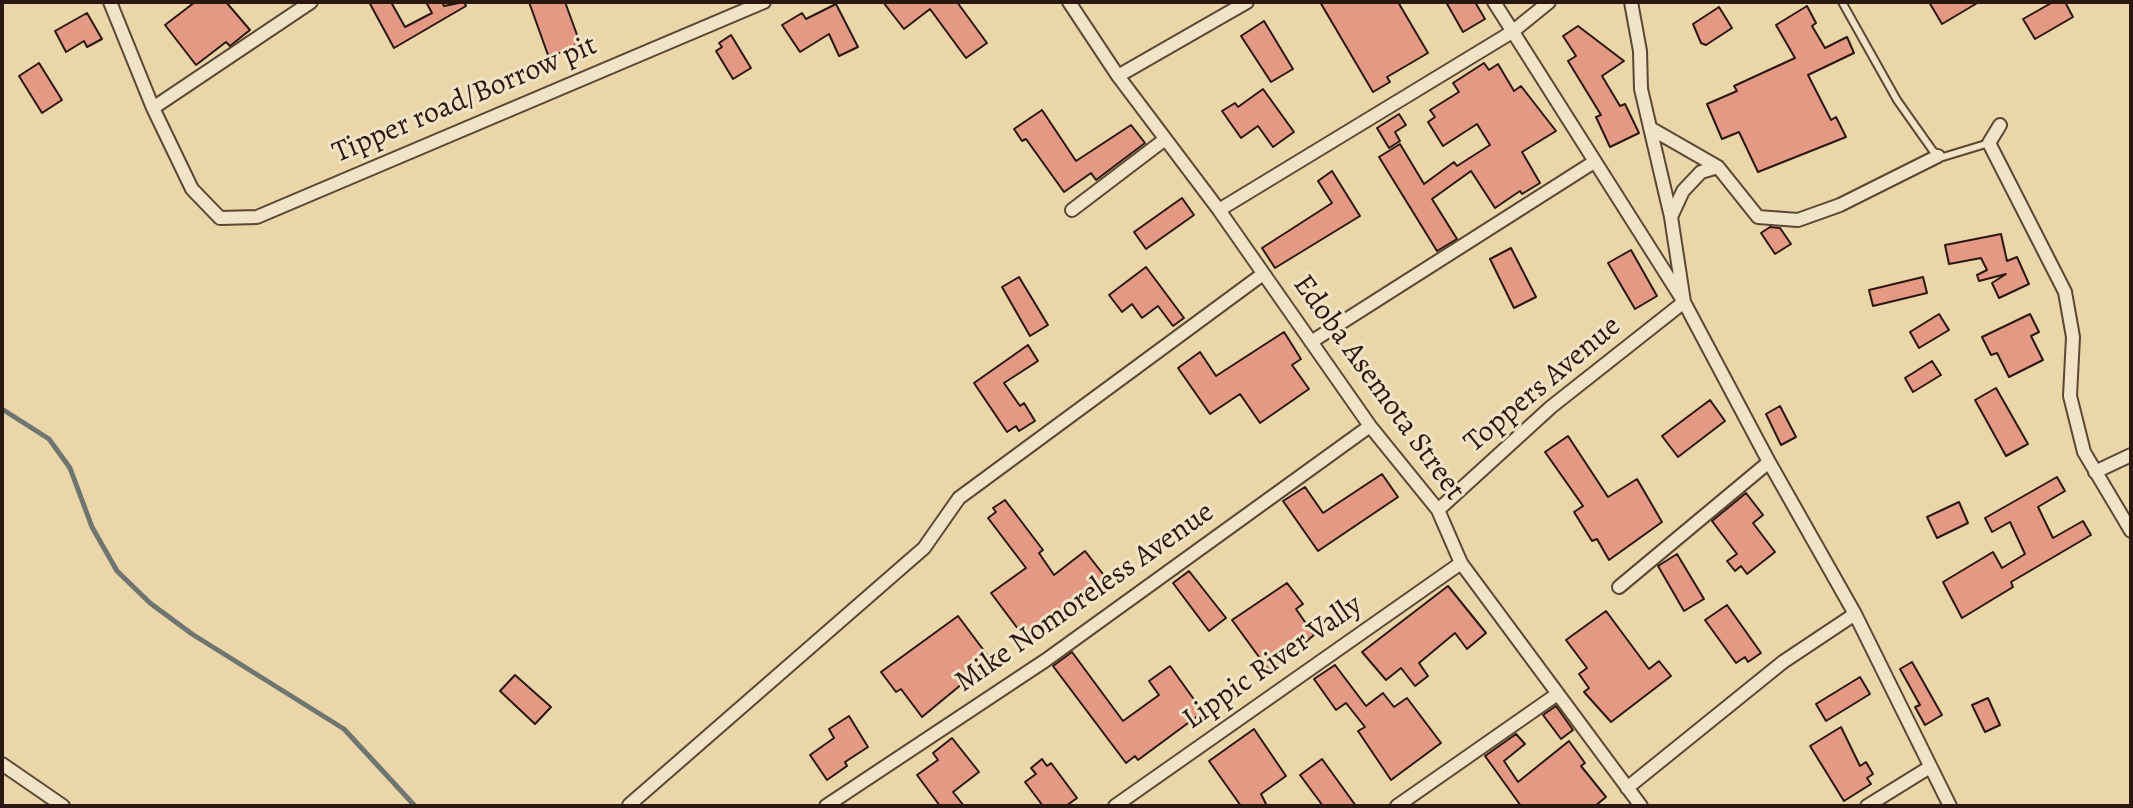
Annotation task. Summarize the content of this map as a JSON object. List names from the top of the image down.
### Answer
{
  "streets": {
    "street": [
      "Tipper road/Borrow pit",
      "Toppers Avenue",
      "Edoba Asemota Street",
      "Mike Nomoreless Avenue",
      "Lippic River Vally"
    ]
  },
  "crossings": [
    ["Toppers Avenue", "Edoba Asemota Street"],
    ["Edoba Asemota Street", "Mike Nomoreless Avenue"],
    ["Edoba Asemota Street", "Lippic River Vally"]
  ]
}
